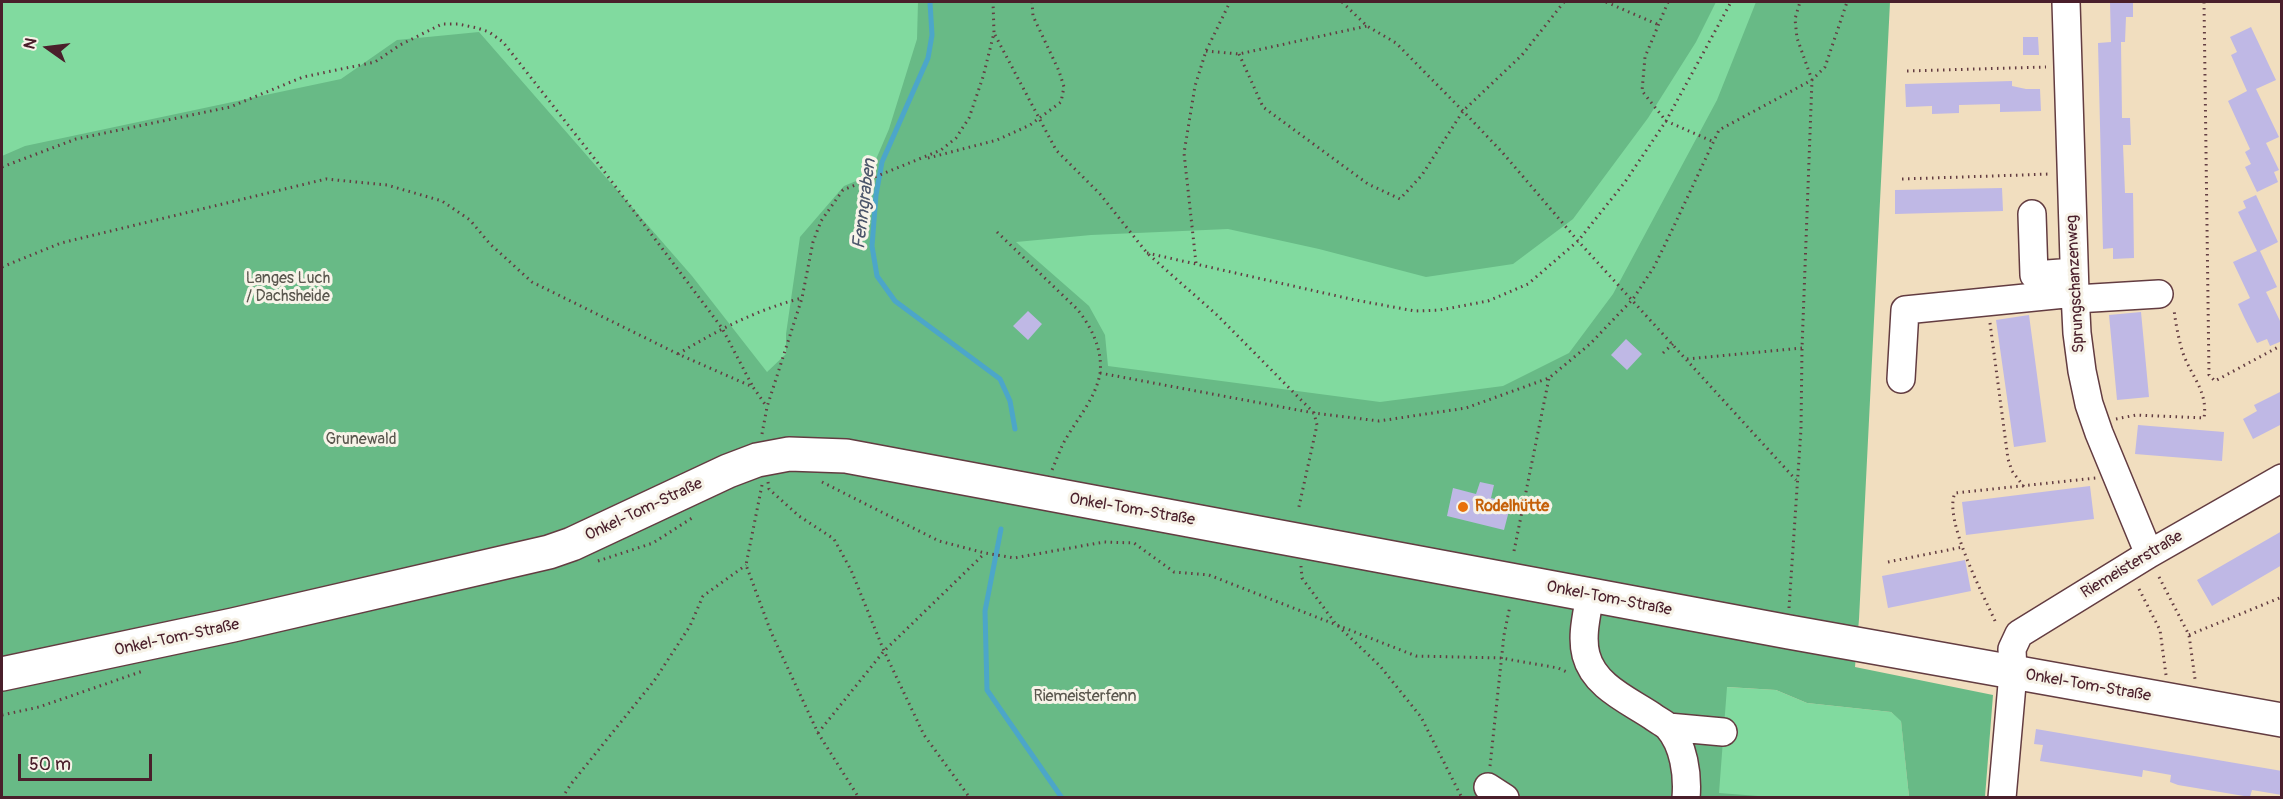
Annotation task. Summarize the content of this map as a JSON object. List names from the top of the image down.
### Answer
{
  "streets": {
    "main road": ["Onkel-Tom-Straße"],
    "street": ["Sprungschanzenweg", "Riemeisterstraße"]
  },
  "crossings": [
    ["Sprungschanzenweg", "Riemeisterstraße"],
    ["Onkel-Tom-Straße", "Riemeisterstraße"]
  ],
  "water": ["Fenngraben"],
  "parks": ["Langes Luch / Dachsheide", "Grunewald", "Riemeisterfenn"],
  "places": ["Rodelhütte"],
  "scale_bar": "50 m",
  "north": "left"
}
